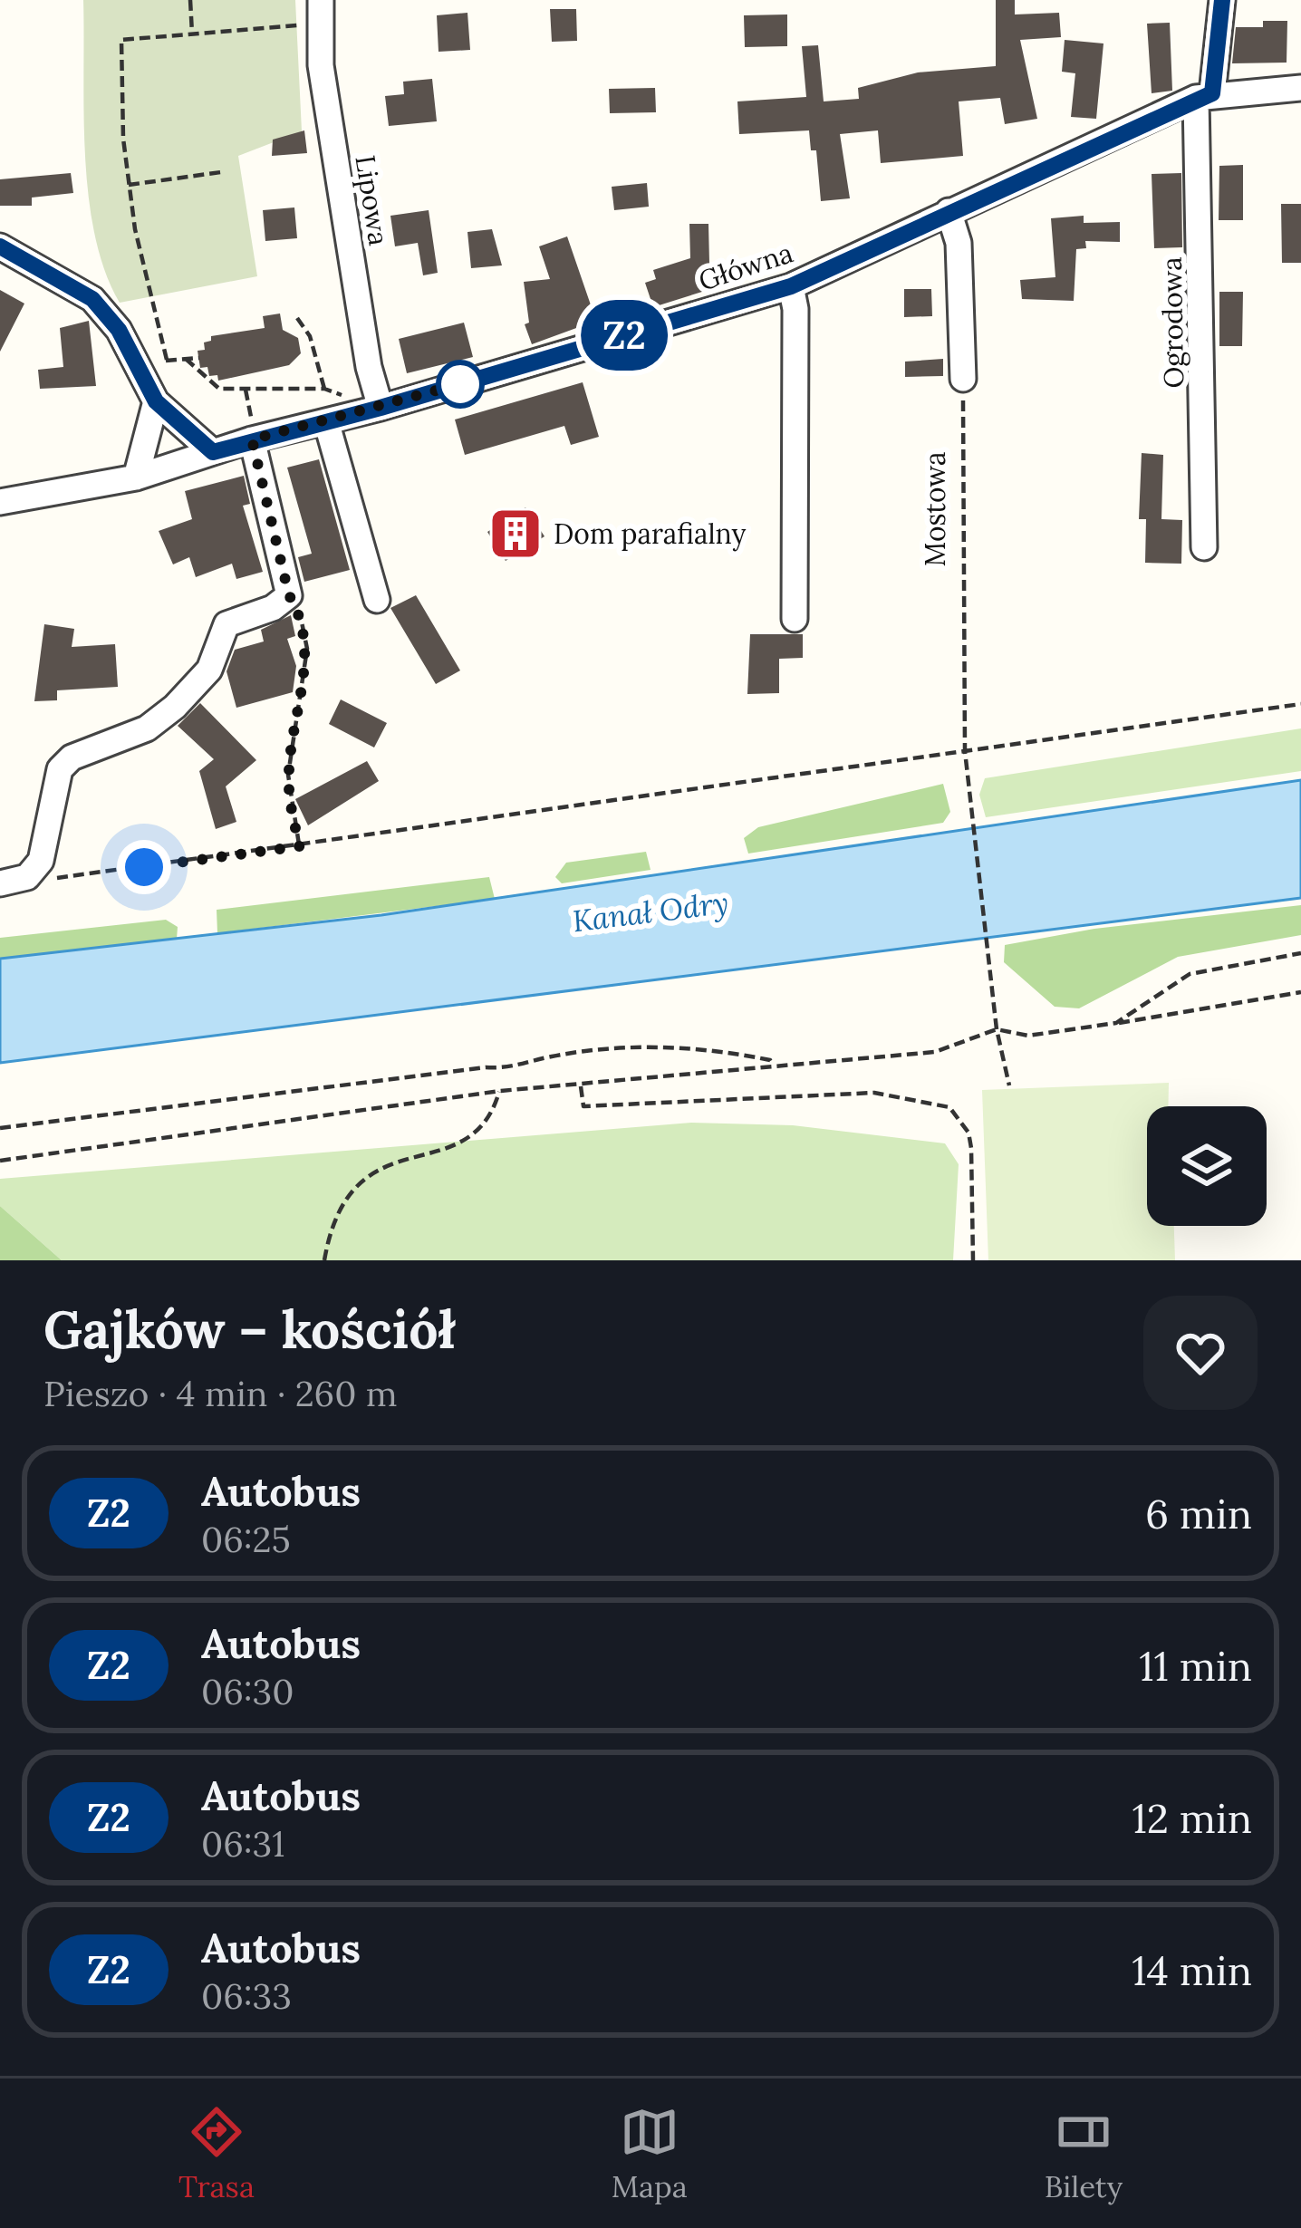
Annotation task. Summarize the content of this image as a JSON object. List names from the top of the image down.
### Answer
{
  "streets": {
    "street": ["Lipowa", "Główna", "Ogrodowa"],
    "path": ["Mostowa"]
  },
  "crossings": [
    ["Lipowa", "Główna"],
    ["Główna", "Ogrodowa"]
  ],
  "water": ["Kanał Odry"],
  "places": {
    "building": ["Dom parafialny"]
  },
  "lines": ["bus line Z2"],
  "page": {
    "on_map": "Z2",
    "heading": ["Gajków – kościół", "Pieszo · 4 min · 260 m"],
    "list": [
      {
        "mark": "Z2",
        "name": "Autobus",
        "note": "06:25",
        "value": "6 min"
      },
      {
        "mark": "Z2",
        "name": "Autobus",
        "note": "06:30",
        "value": "11 min"
      },
      {
        "mark": "Z2",
        "name": "Autobus",
        "note": "06:31",
        "value": "12 min"
      },
      {
        "mark": "Z2",
        "name": "Autobus",
        "note": "06:33",
        "value": "14 min"
      }
    ],
    "tabs": ["Trasa", "Mapa", "Bilety"]
  }
}
